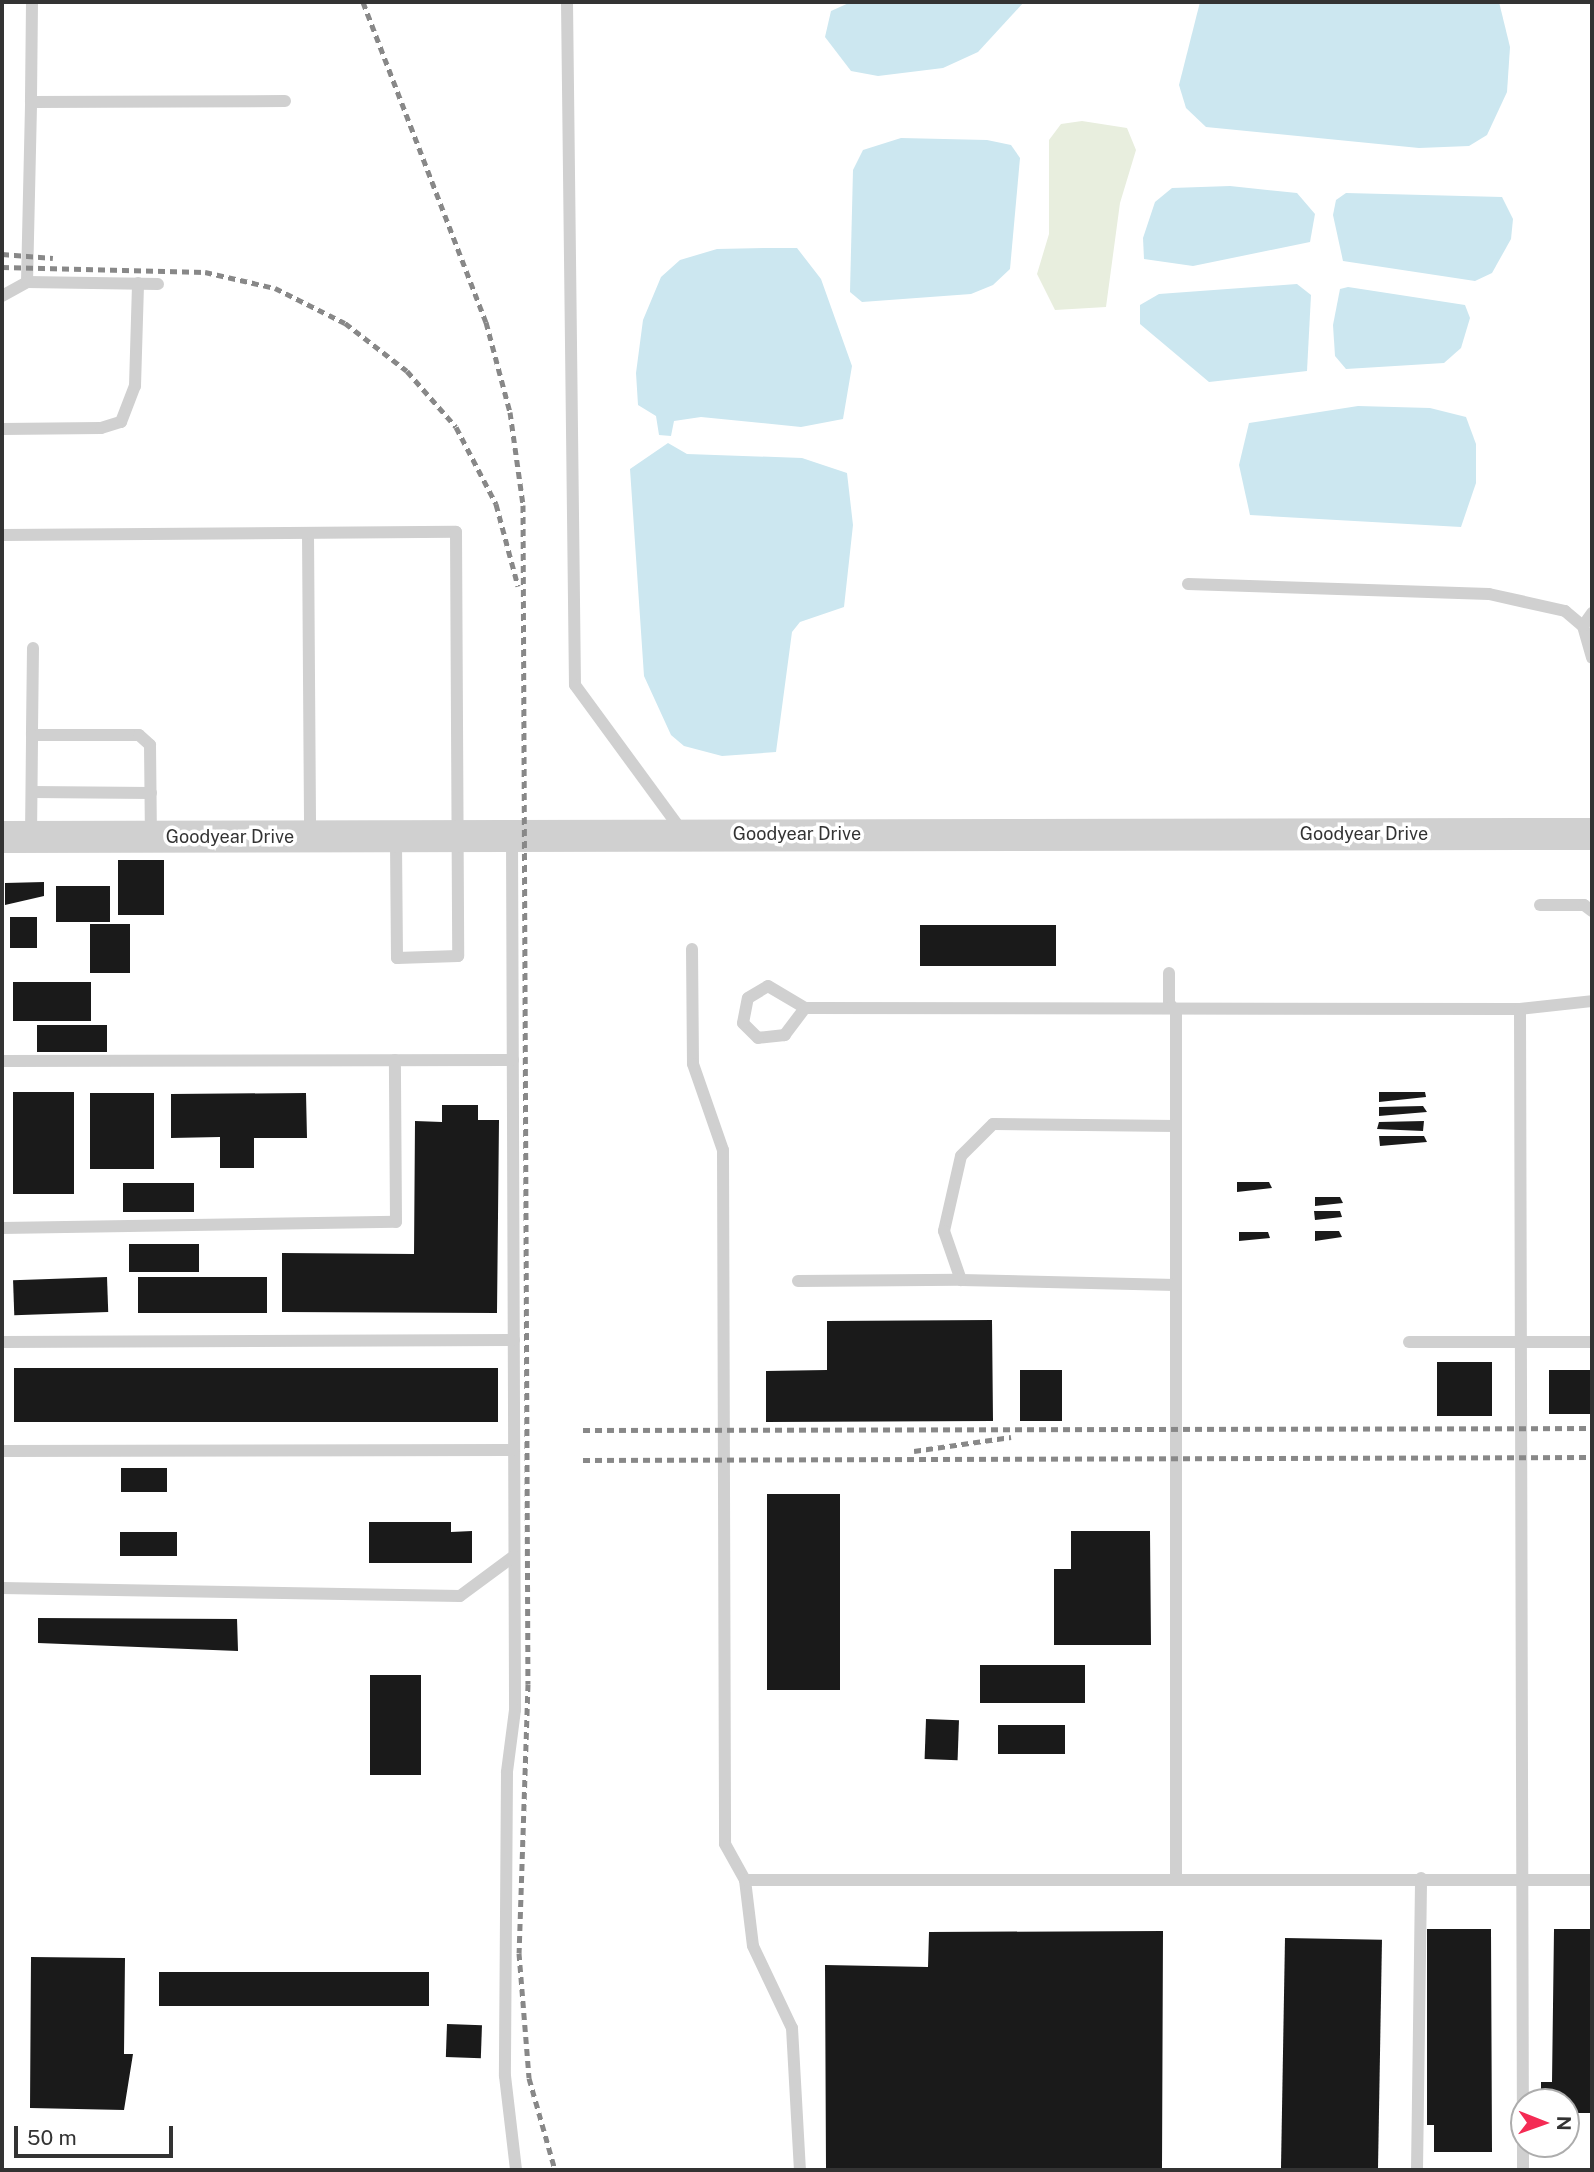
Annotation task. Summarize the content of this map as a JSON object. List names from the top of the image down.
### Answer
{
  "streets": {
    "street": ["Goodyear Drive"]
  },
  "scale_bar": "50 m",
  "north": "right"
}
